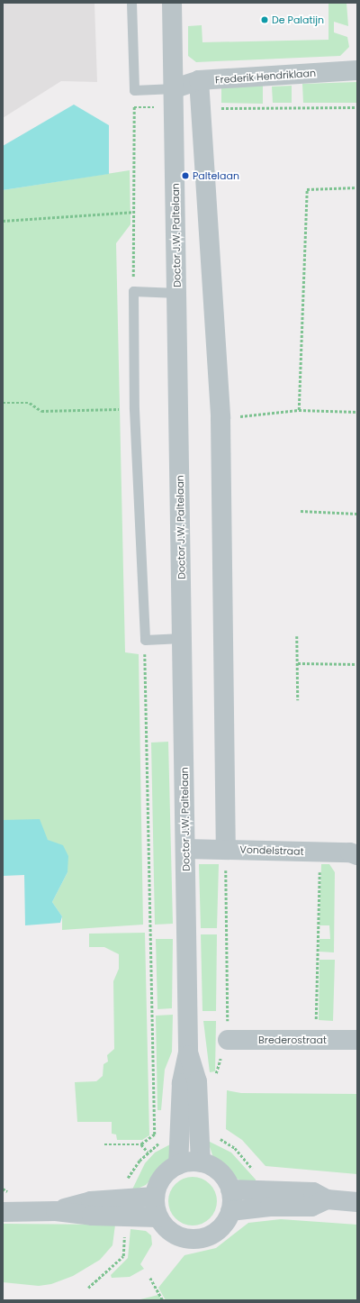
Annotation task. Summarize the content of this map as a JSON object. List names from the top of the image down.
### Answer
{
  "streets": {
    "street": [
      "Frederik Hendriklaan",
      "Doctor J.W. Paltelaan",
      "Vondelstraat",
      "Brederostraat"
    ]
  },
  "crossings": [
    ["Frederik Hendriklaan", "Doctor J.W. Paltelaan"],
    ["Doctor J.W. Paltelaan", "Vondelstraat"]
  ],
  "places": ["De Palatijn", "Paltelaan"]
}
